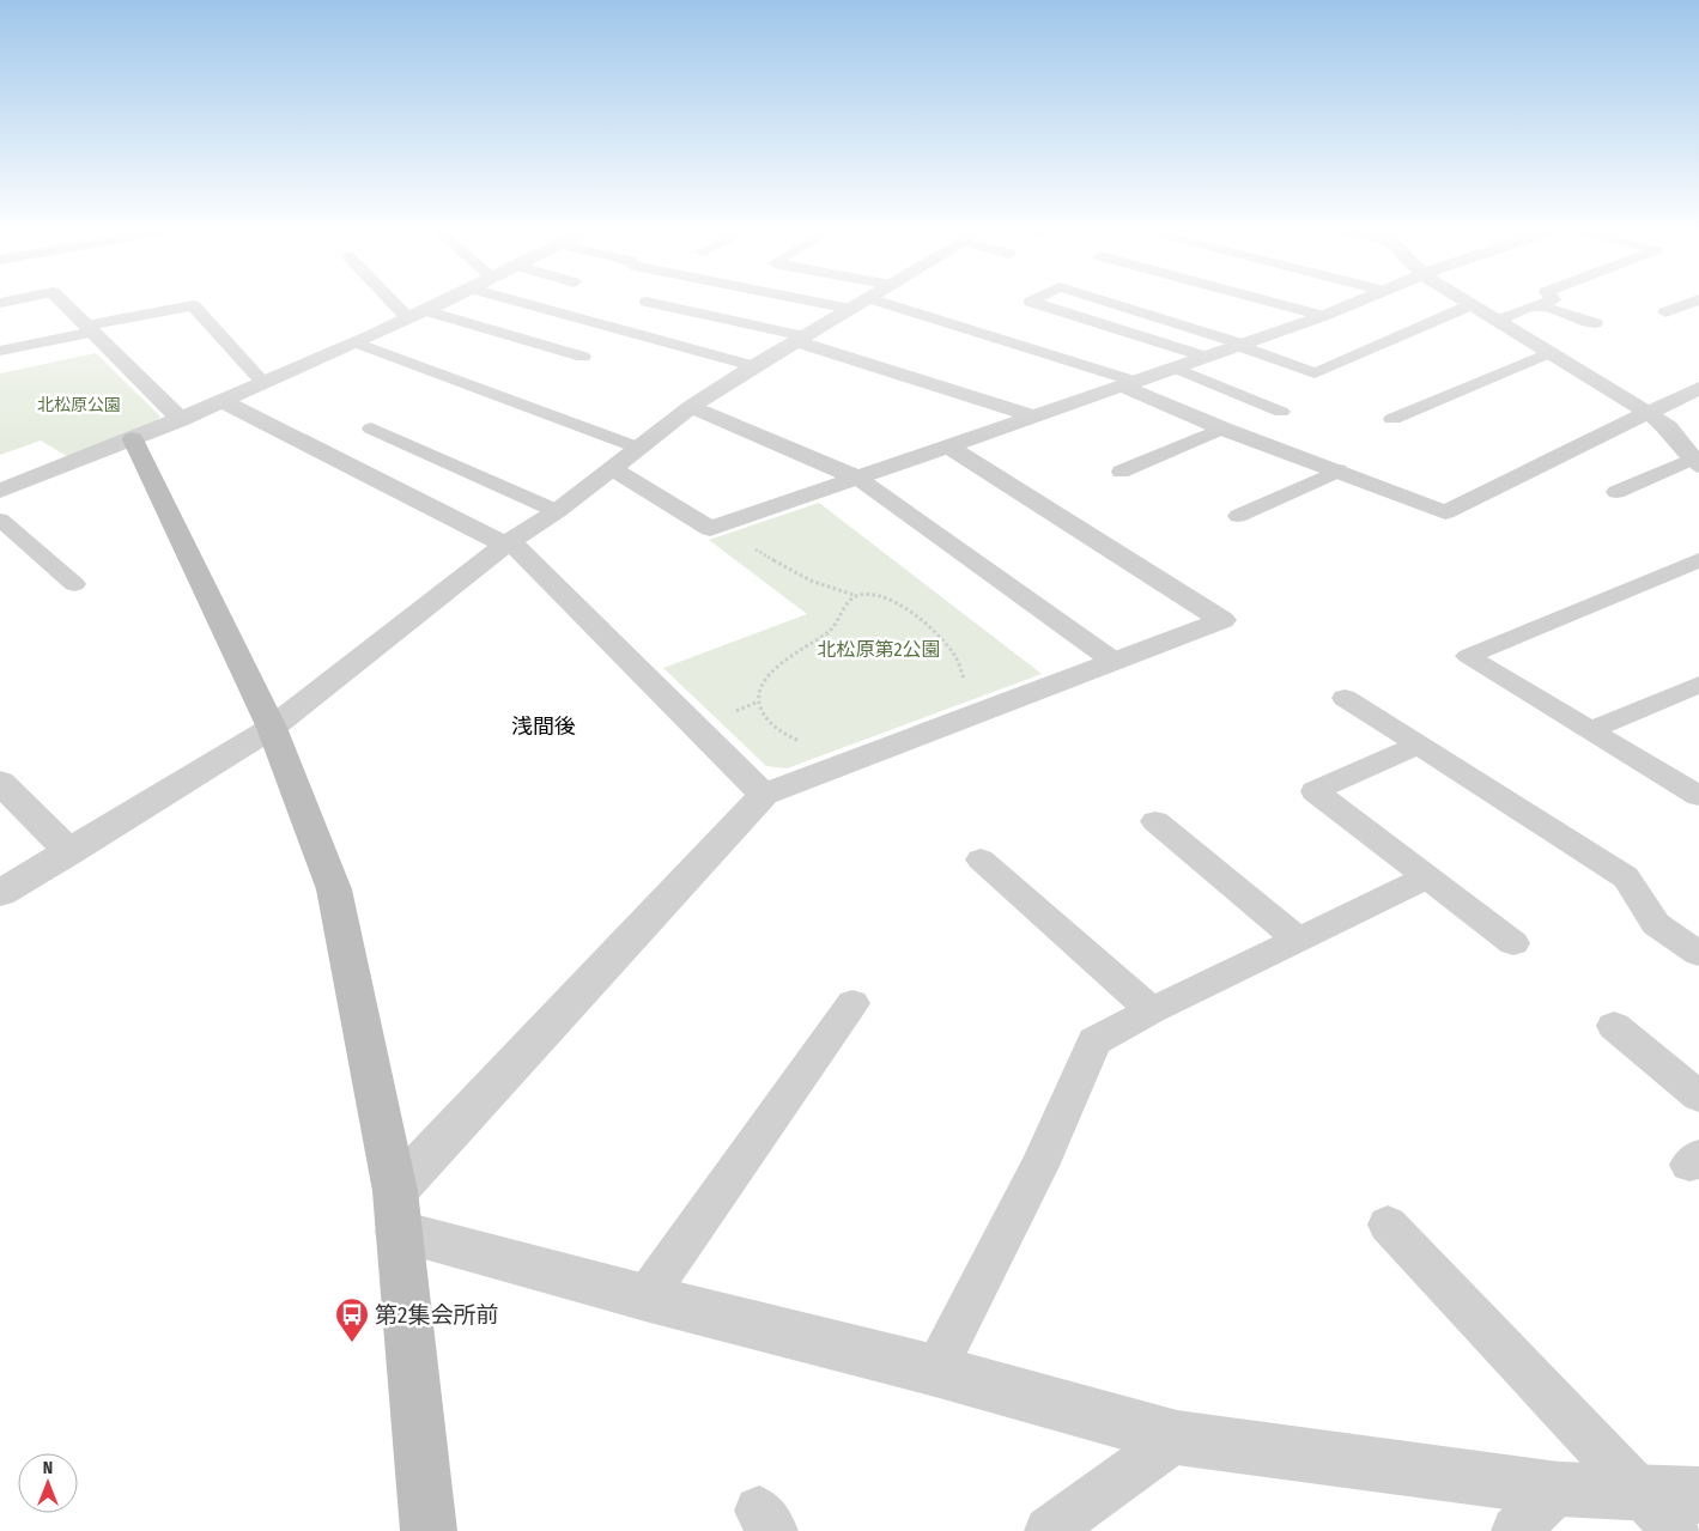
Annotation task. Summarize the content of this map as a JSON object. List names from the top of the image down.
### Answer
{
  "districts": ["浅間後"],
  "parks": ["北松原公園", "北松原第2公園"],
  "places": {
    "bus stop": ["第2集会所前"]
  },
  "north": "top"
}
